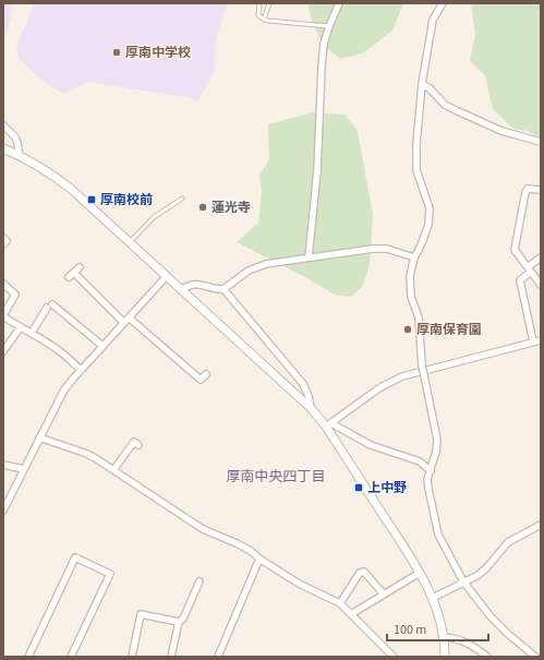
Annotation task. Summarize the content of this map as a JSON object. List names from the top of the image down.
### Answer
{
  "districts": ["厚南中央四丁目"],
  "places": {
    "other": ["厚南中学校", "蓮光寺", "厚南保育園"],
    "transit": ["厚南校前", "上中野"]
  },
  "scale_bar": "100 m"
}
